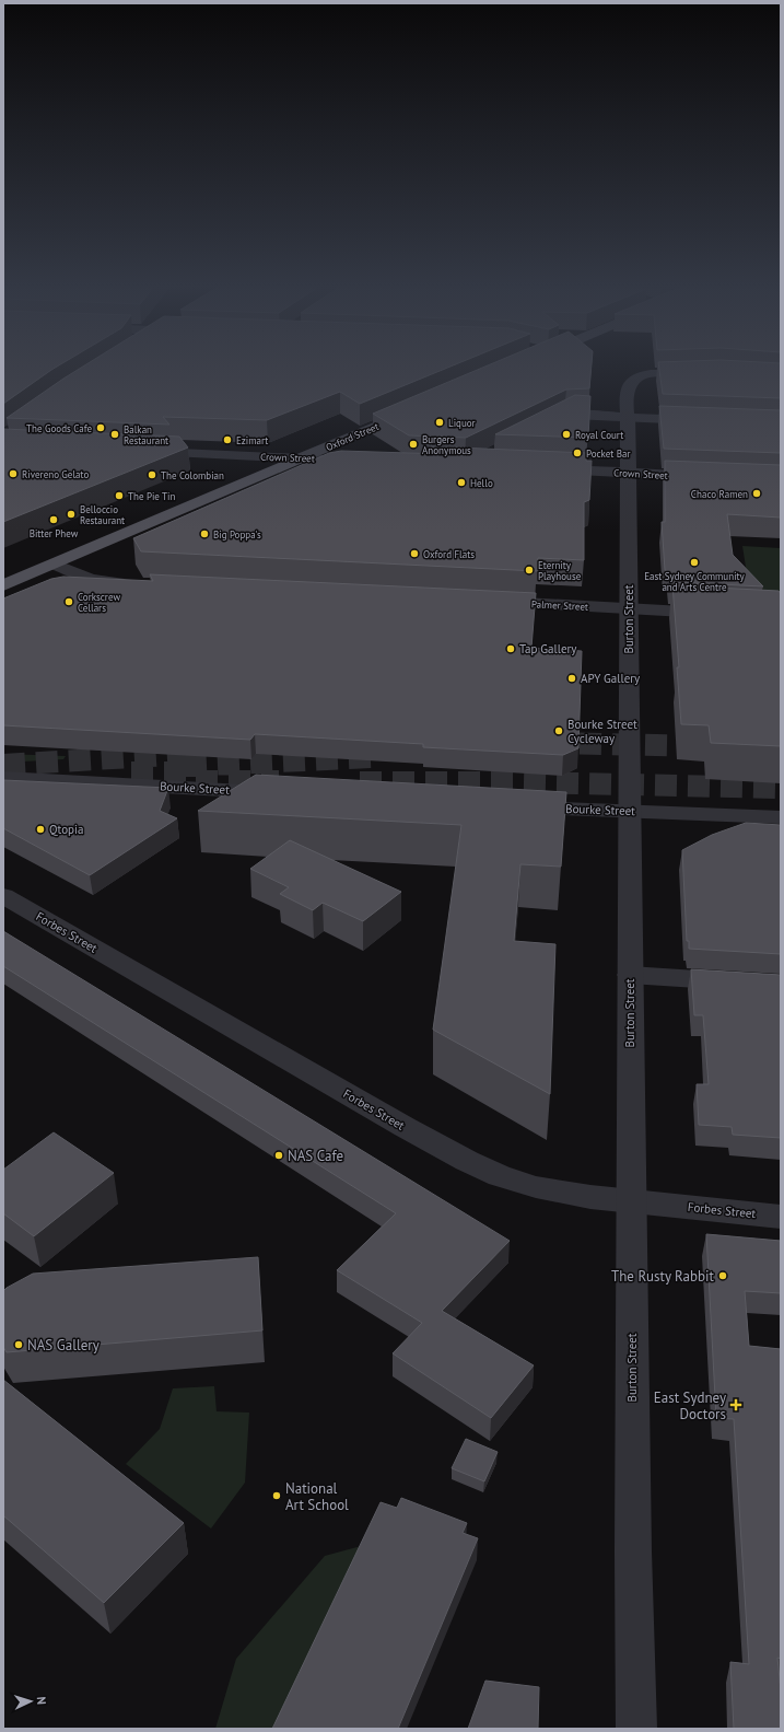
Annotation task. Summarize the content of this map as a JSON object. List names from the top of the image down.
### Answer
{
  "streets": {
    "main road": ["Oxford Street"],
    "street": [
      "Crown Street",
      "Palmer Street",
      "Burton Street",
      "Bourke Street",
      "Forbes Street"
    ]
  },
  "crossings": [
    ["Oxford Street", "Crown Street"],
    ["Crown Street", "Burton Street"],
    ["Palmer Street", "Burton Street"],
    ["Burton Street", "Bourke Street"],
    ["Burton Street", "Forbes Street"]
  ],
  "places": {
    "other": [
      "Liquor",
      "The Goods Cafe",
      "Balkan Restaurant",
      "Royal Court",
      "Ezimart",
      "Burgers Anonymous",
      "Pocket Bar",
      "Rivereno Gelato",
      "The Colombian",
      "Hello",
      "Chaco Ramen",
      "The Pie Tin",
      "Belloccio Restaurant",
      "Bitter Phew",
      "Big Poppa's",
      "Oxford Flats",
      "East Sydney Community and Arts Centre",
      "Eternity Playhouse",
      "Corkscrew Cellars",
      "Tap Gallery",
      "APY Gallery",
      "Bourke Street Cycleway",
      "Qtopia",
      "NAS Cafe",
      "The Rusty Rabbit",
      "NAS Gallery",
      "National Art School"
    ],
    "health": ["East Sydney Doctors"]
  },
  "north": "right"
}
